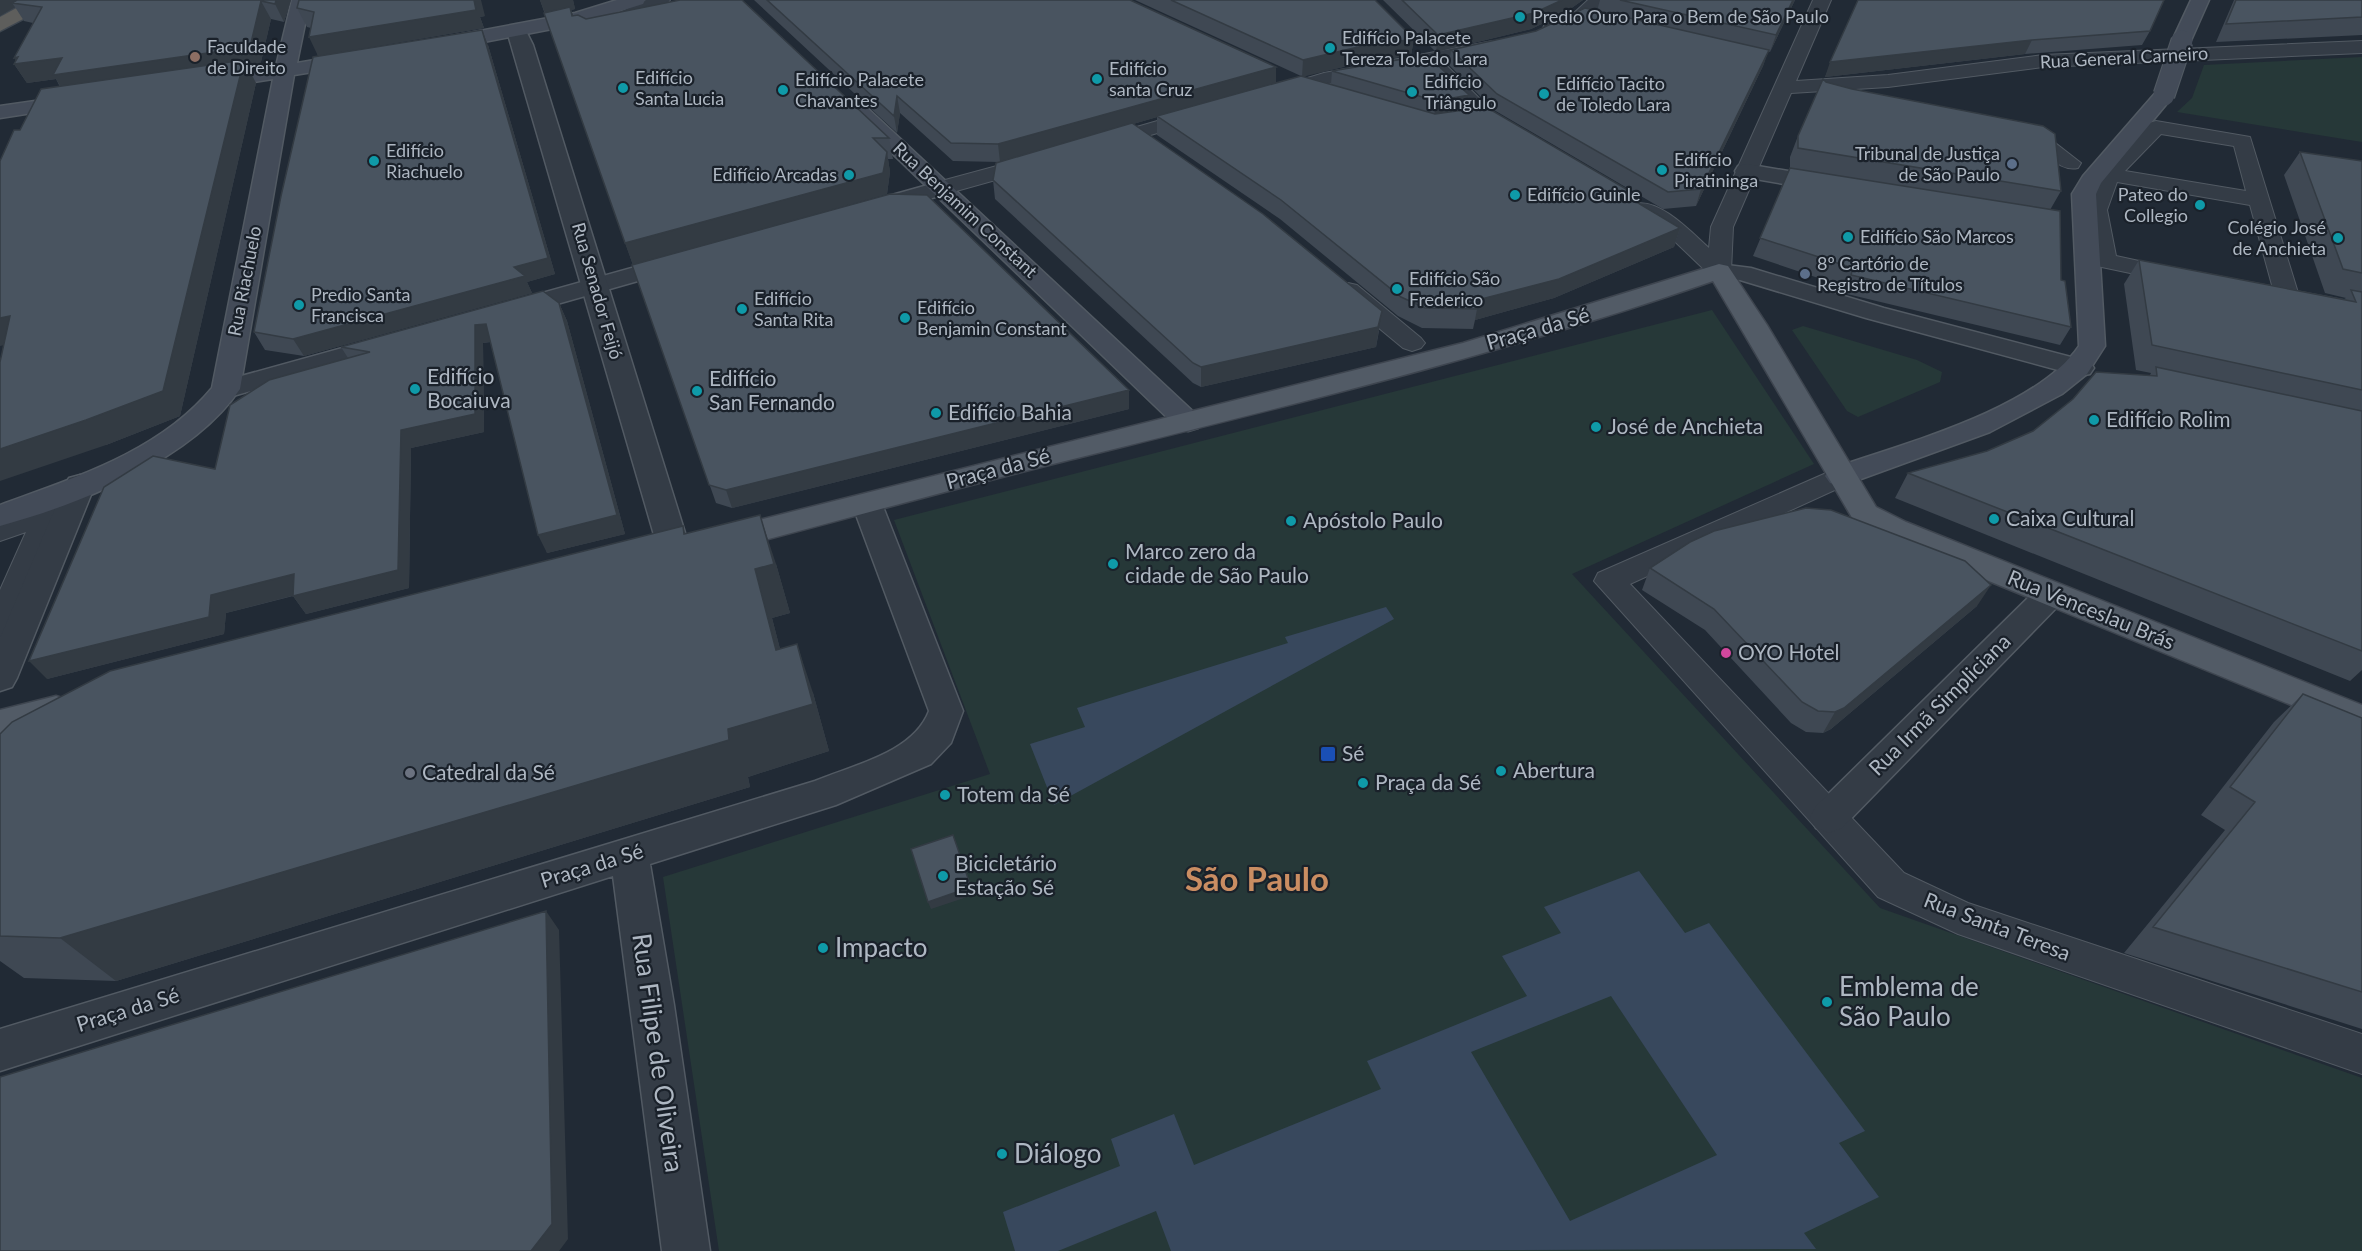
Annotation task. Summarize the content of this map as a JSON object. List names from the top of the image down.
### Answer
{
  "streets": {
    "main road": [
      "Rua Benjamim Constant",
      "Rua Riachuelo",
      "Praça da Sé",
      "Rua Venceslau Brás"
    ],
    "street": [
      "Rua General Carneiro",
      "Rua Senador Feijó",
      "Rua Irmã Simpliciana",
      "Rua Santa Teresa",
      "Rua Filipe de Oliveira"
    ]
  },
  "crossings": [
    ["Rua Benjamim Constant", "Praça da Sé"],
    ["Rua Senador Feijó", "Praça da Sé"],
    ["Praça da Sé", "Rua Filipe de Oliveira"],
    ["Rua Venceslau Brás", "Rua Irmã Simpliciana"],
    ["Rua Venceslau Brás", "Rua Santa Teresa"],
    ["Rua Irmã Simpliciana", "Rua Santa Teresa"]
  ],
  "districts": ["São Paulo"],
  "places": {
    "other": [
      "Predio Ouro Para o Bem de São Paulo",
      "Edifício Palacete Tereza Toledo Lara",
      "Faculdade de Direito",
      "Edifício santa Cruz",
      "Edifício Santa Lucia",
      "Edifício Palacete Chavantes",
      "Edifício Triângulo",
      "Edifício Tacito de Toledo Lara",
      "Edifício Riachuelo",
      "Tribunal de Justiça de São Paulo",
      "Edifício Piratininga",
      "Edifício Arcadas",
      "Edifício Guinle",
      "Pateo do Collegio",
      "Edifício São Marcos",
      "Colégio José de Anchieta",
      "8º Cartório de Registro de Títulos",
      "Edifício São Frederico",
      "Predio Santa Francisca",
      "Edifício Santa Rita",
      "Edifício Benjamin Constant",
      "Edifício Bocaiuva",
      "Edifício San Fernando",
      "Edifício Bahia",
      "Edifício Rolim",
      "José de Anchieta",
      "Caixa Cultural",
      "Apóstolo Paulo",
      "Marco zero da cidade de São Paulo",
      "OYO Hotel",
      "Abertura",
      "Catedral da Sé",
      "Praça da Sé",
      "Totem da Sé",
      "Bicicletário Estação Sé",
      "Impacto",
      "Emblema de São Paulo",
      "Diálogo"
    ],
    "transit": ["Sé"]
  }
}
